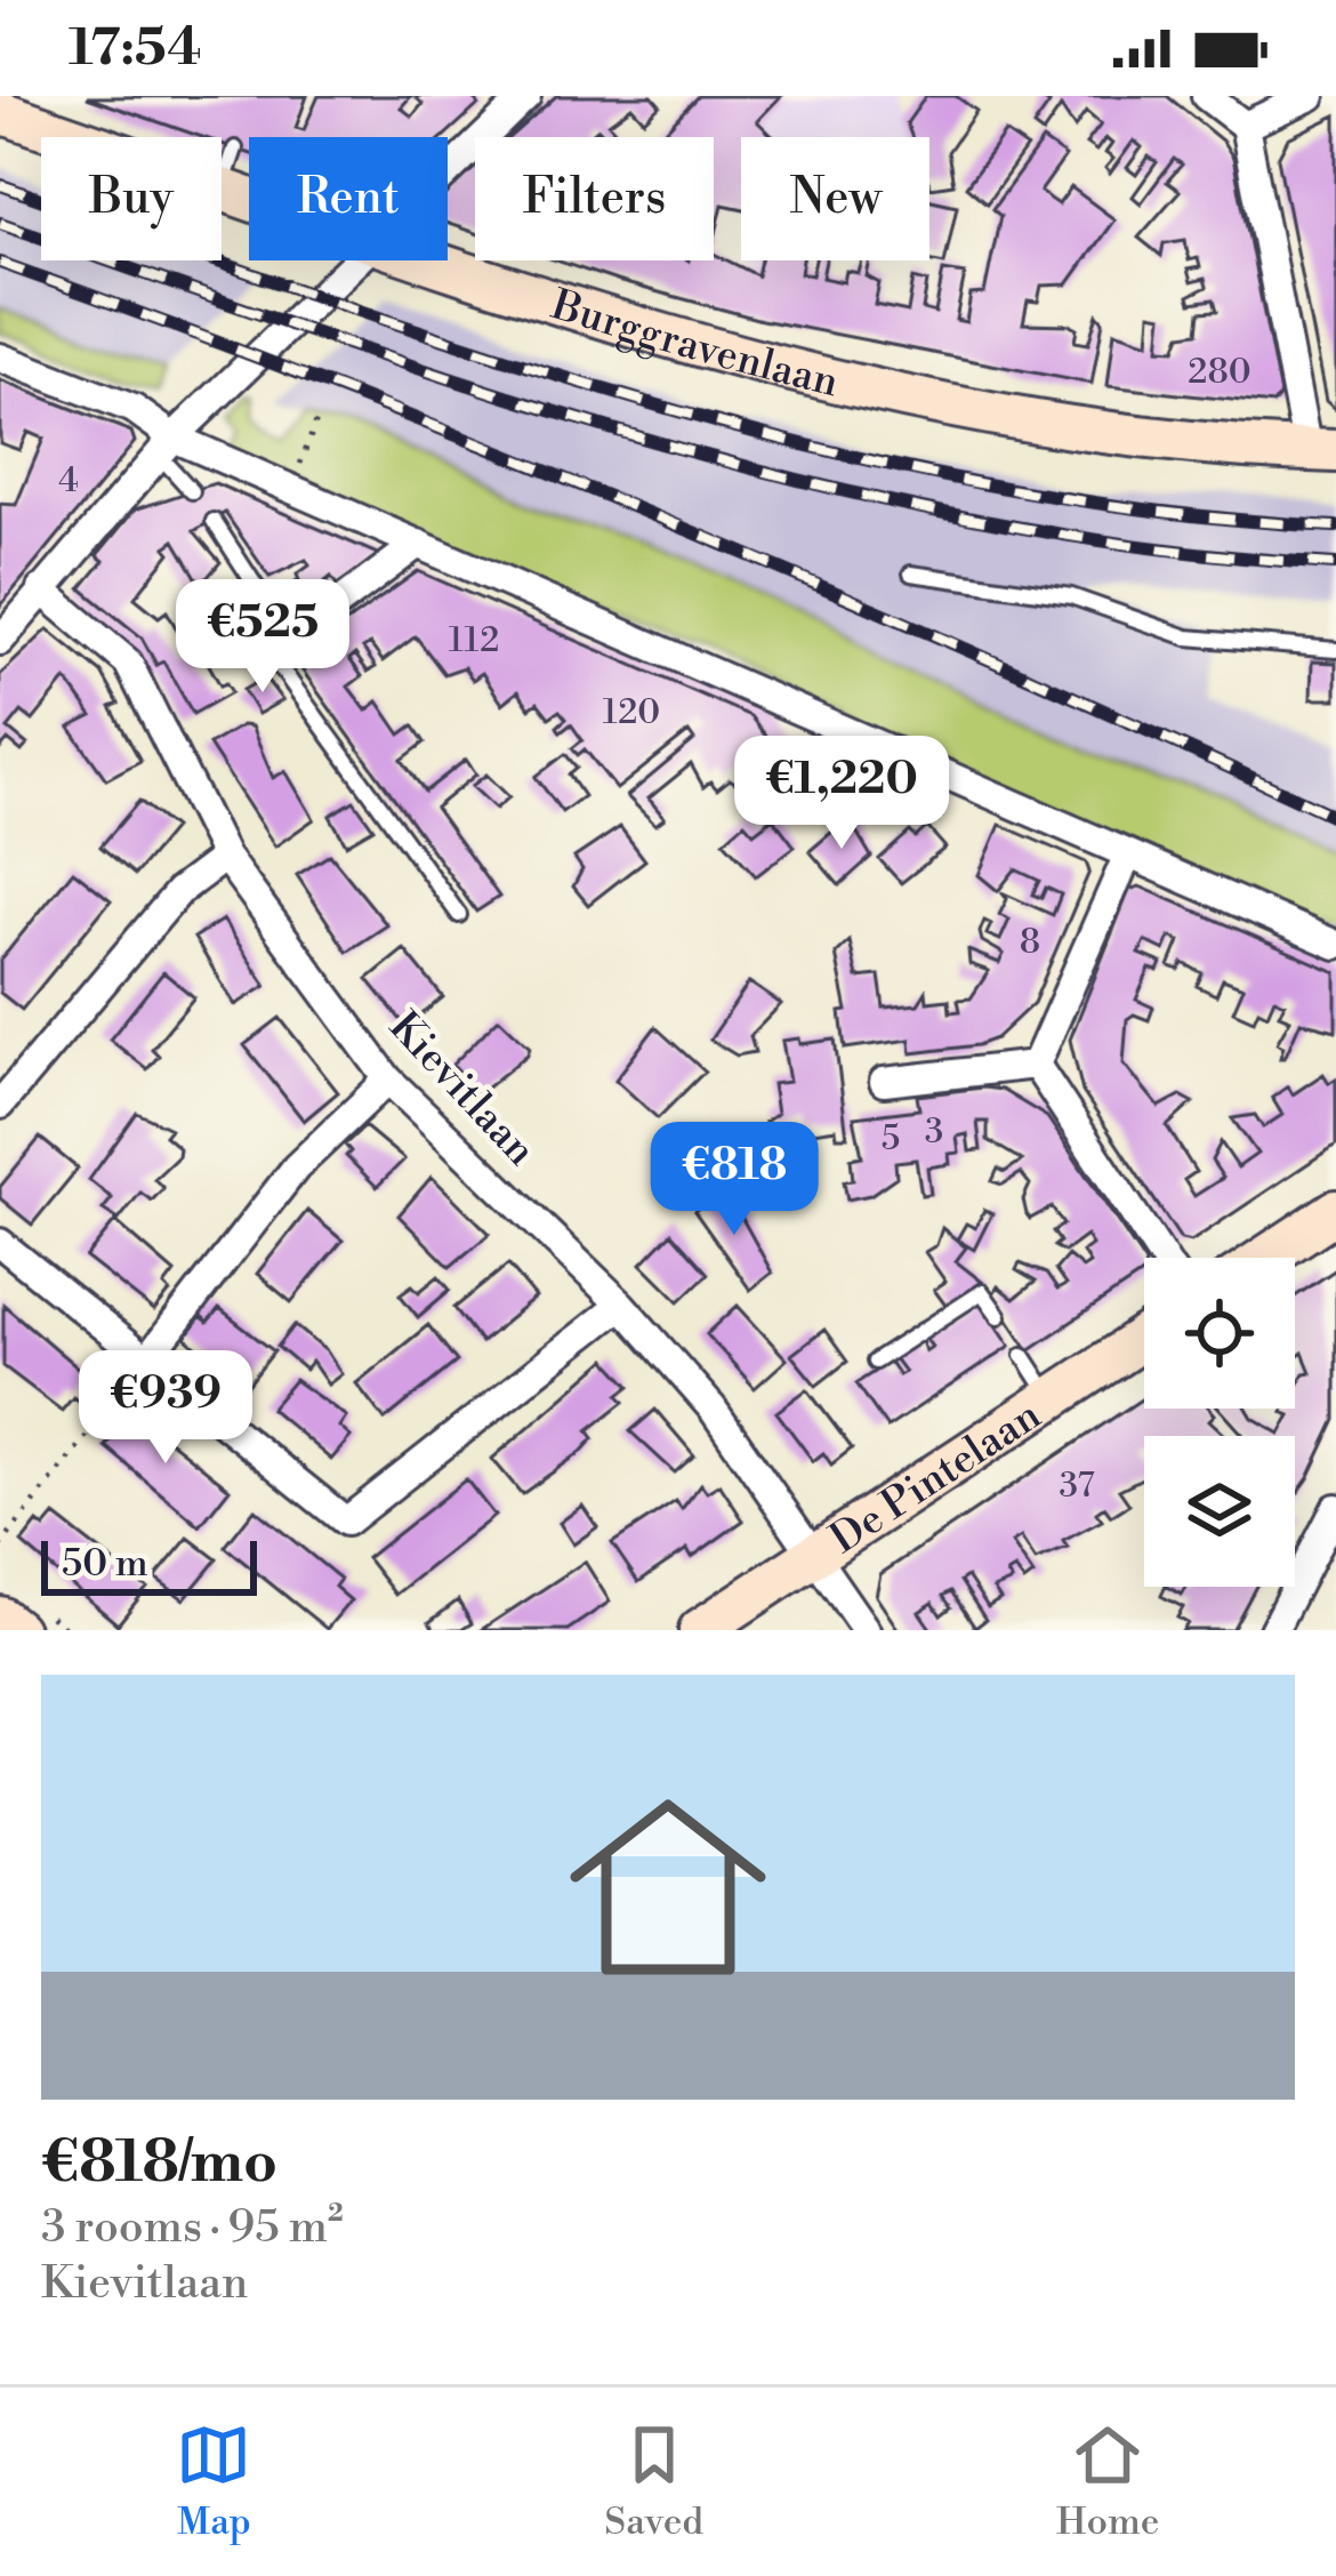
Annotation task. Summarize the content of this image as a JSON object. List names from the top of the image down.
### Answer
{
  "streets": {
    "street": ["Burggravenlaan", "Kievitlaan", "De Pintelaan"]
  },
  "crossings": [
    ["Kievitlaan", "De Pintelaan"]
  ],
  "house_numbers": [
    "280",
    "4",
    "112",
    "120",
    "8",
    "3",
    "5",
    "37"
  ],
  "scale_bar": "50 m",
  "page": {
    "status": "17:54",
    "chip": [
      "Buy",
      "Rent",
      "Filters",
      "New"
    ],
    "price": [
      "€525",
      "€1,220",
      "€818",
      "€939"
    ],
    "scale": "50 m",
    "list": [
      {
        "name": "€818/mo",
        "note": "3 rooms · 95 m² · Kievitlaan"
      }
    ],
    "tabs": ["Map", "Saved", "Home"]
  }
}
